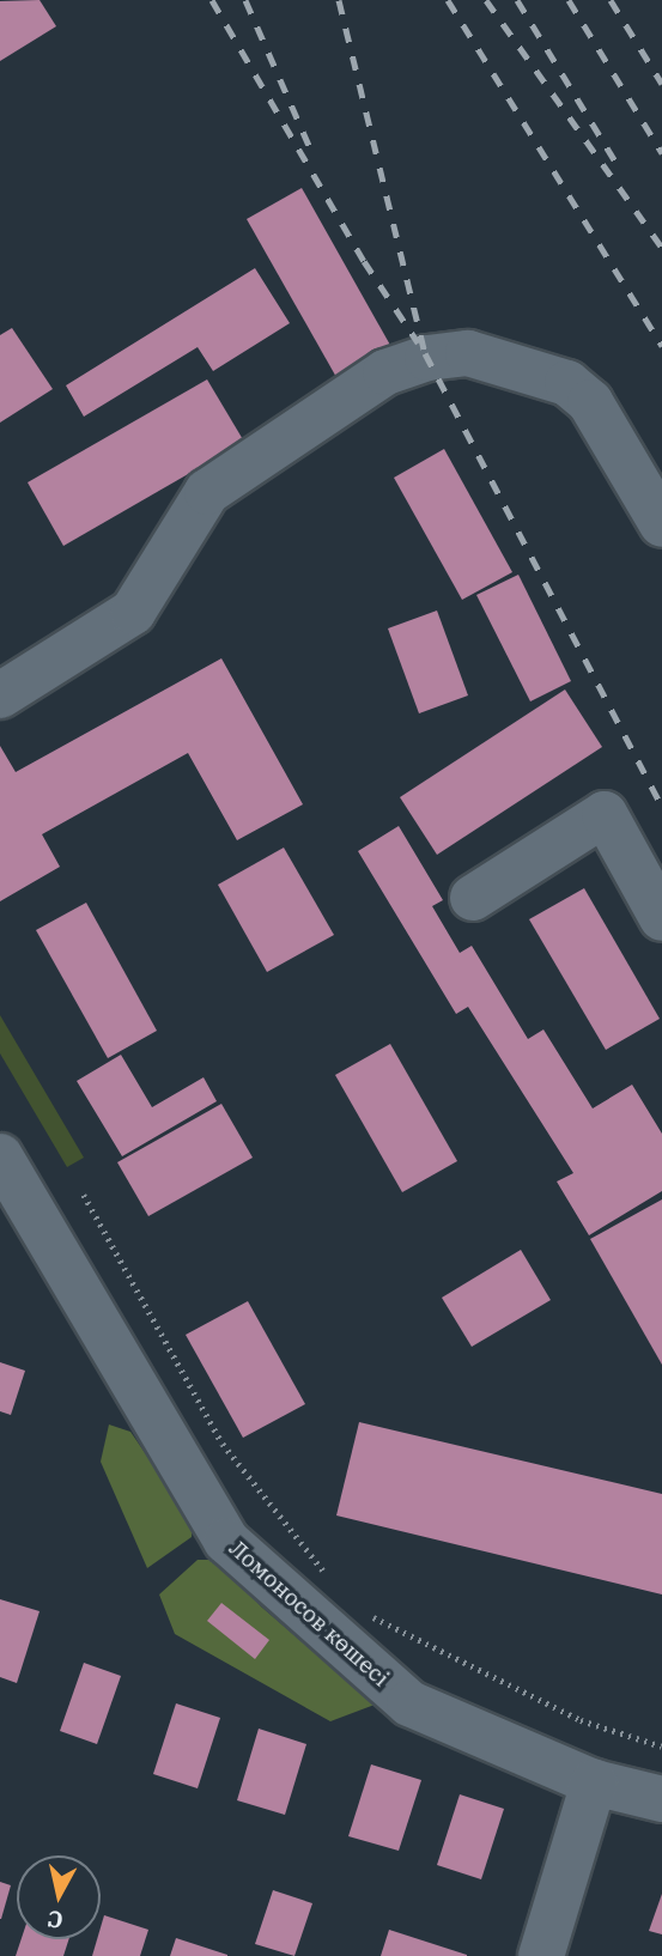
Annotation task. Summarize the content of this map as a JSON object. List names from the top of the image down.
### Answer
{
  "streets": {
    "street": ["Ломоносов көшесі"]
  },
  "north": "bottom"
}
